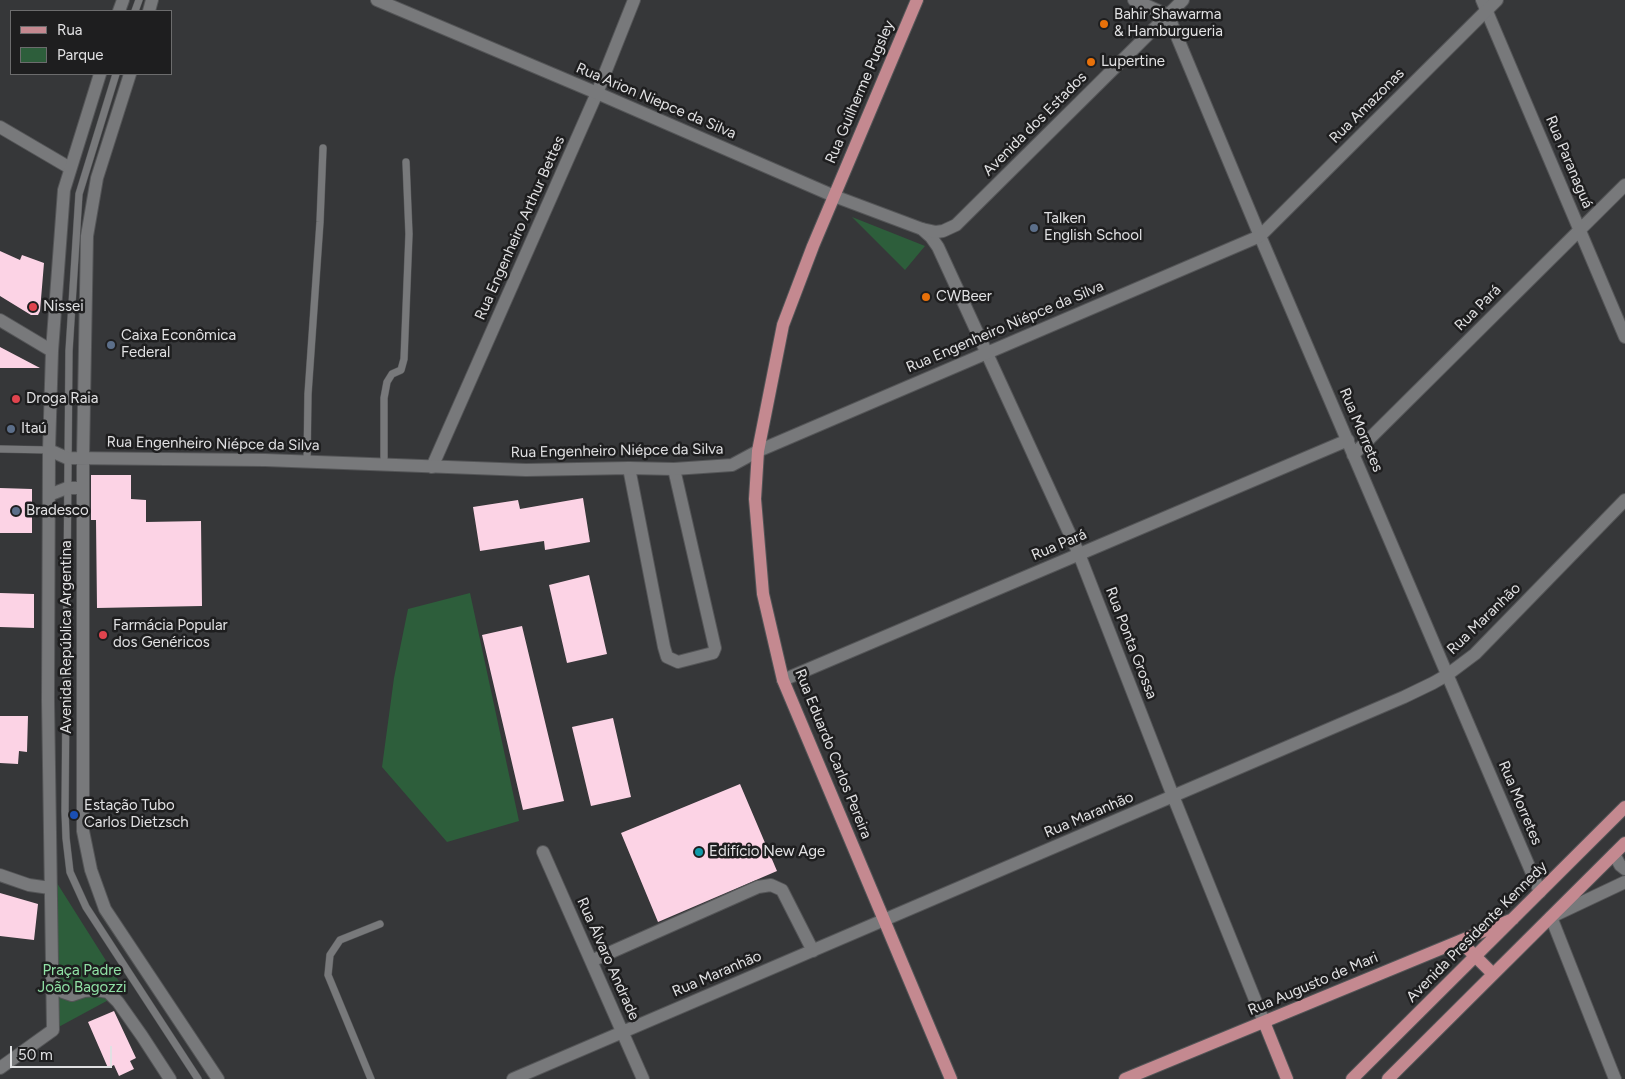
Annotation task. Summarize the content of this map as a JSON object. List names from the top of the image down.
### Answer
{
  "streets": {
    "main road": [
      "Rua Guilherme Pugsley",
      "Rua Ponta Grossa",
      "Rua Eduardo Carlos Pereira",
      "Avenida Presidente Kennedy",
      "Rua Augusto de Mari"
    ],
    "street": [
      "Rua Arion Niepce da Silva",
      "Rua Amazonas",
      "Avenida dos Estados",
      "Rua Paranaguá",
      "Rua Engenheiro Arthur Bettes",
      "Rua Pará",
      "Rua Engenheiro Niépce da Silva",
      "Rua Morretes",
      "Rua Maranhão",
      "Avenida República Argentina",
      "Rua Álvaro Andrade"
    ]
  },
  "crossings": [
    ["Rua Guilherme Pugsley", "Rua Arion Niepce da Silva"],
    ["Rua Guilherme Pugsley", "Rua Eduardo Carlos Pereira"],
    ["Rua Arion Niepce da Silva", "Avenida dos Estados"],
    ["Rua Arion Niepce da Silva", "Rua Engenheiro Arthur Bettes"],
    ["Rua Arion Niepce da Silva", "Rua Ponta Grossa"],
    ["Rua Arion Niepce da Silva", "Rua Eduardo Carlos Pereira"],
    ["Rua Amazonas", "Rua Paranaguá"],
    ["Rua Amazonas", "Rua Engenheiro Niépce da Silva"],
    ["Rua Amazonas", "Rua Morretes"],
    ["Avenida dos Estados", "Rua Morretes"],
    ["Avenida dos Estados", "Rua Ponta Grossa"],
    ["Rua Paranaguá", "Rua Pará"],
    ["Rua Engenheiro Arthur Bettes", "Rua Engenheiro Niépce da Silva"],
    ["Rua Pará", "Rua Morretes"],
    ["Rua Pará", "Rua Ponta Grossa"],
    ["Rua Pará", "Rua Eduardo Carlos Pereira"],
    ["Rua Engenheiro Niépce da Silva", "Rua Morretes"],
    ["Rua Engenheiro Niépce da Silva", "Avenida República Argentina"],
    ["Rua Engenheiro Niépce da Silva", "Rua Ponta Grossa"],
    ["Rua Engenheiro Niépce da Silva", "Rua Eduardo Carlos Pereira"],
    ["Rua Morretes", "Rua Maranhão"],
    ["Rua Morretes", "Avenida Presidente Kennedy"],
    ["Rua Maranhão", "Rua Ponta Grossa"],
    ["Rua Maranhão", "Rua Eduardo Carlos Pereira"],
    ["Rua Maranhão", "Rua Álvaro Andrade"],
    ["Rua Ponta Grossa", "Rua Augusto de Mari"],
    ["Avenida Presidente Kennedy", "Rua Augusto de Mari"]
  ],
  "parks": ["Praça Padre João Bagozzi"],
  "places": [
    "Bahir Shawarma & Hamburgueria",
    "Lupertine",
    "Talken English School",
    "CWBeer",
    "Nissei",
    "Caixa Econômica Federal",
    "Droga Raia",
    "Itaú",
    "Bradesco",
    "Farmácia Popular dos Genéricos",
    "Estação Tubo Carlos Dietzsch",
    "Edifício New Age"
  ],
  "legend": ["Rua", "Parque"],
  "scale_bar": "50 m"
}
